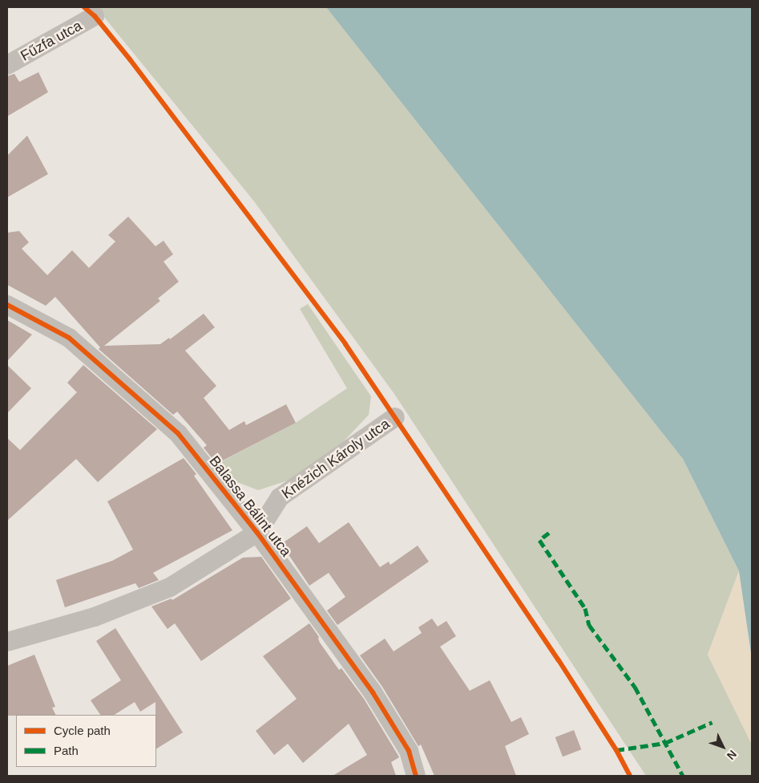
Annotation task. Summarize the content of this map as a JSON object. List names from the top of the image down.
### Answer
{
  "streets": {
    "street": ["Fűzfa utca", "Knézich Károly utca", "Balassa Bálint utca"]
  },
  "crossings": [
    ["Knézich Károly utca", "Balassa Bálint utca"]
  ],
  "legend": ["Cycle path", "Path"],
  "north": "bottom right"
}
